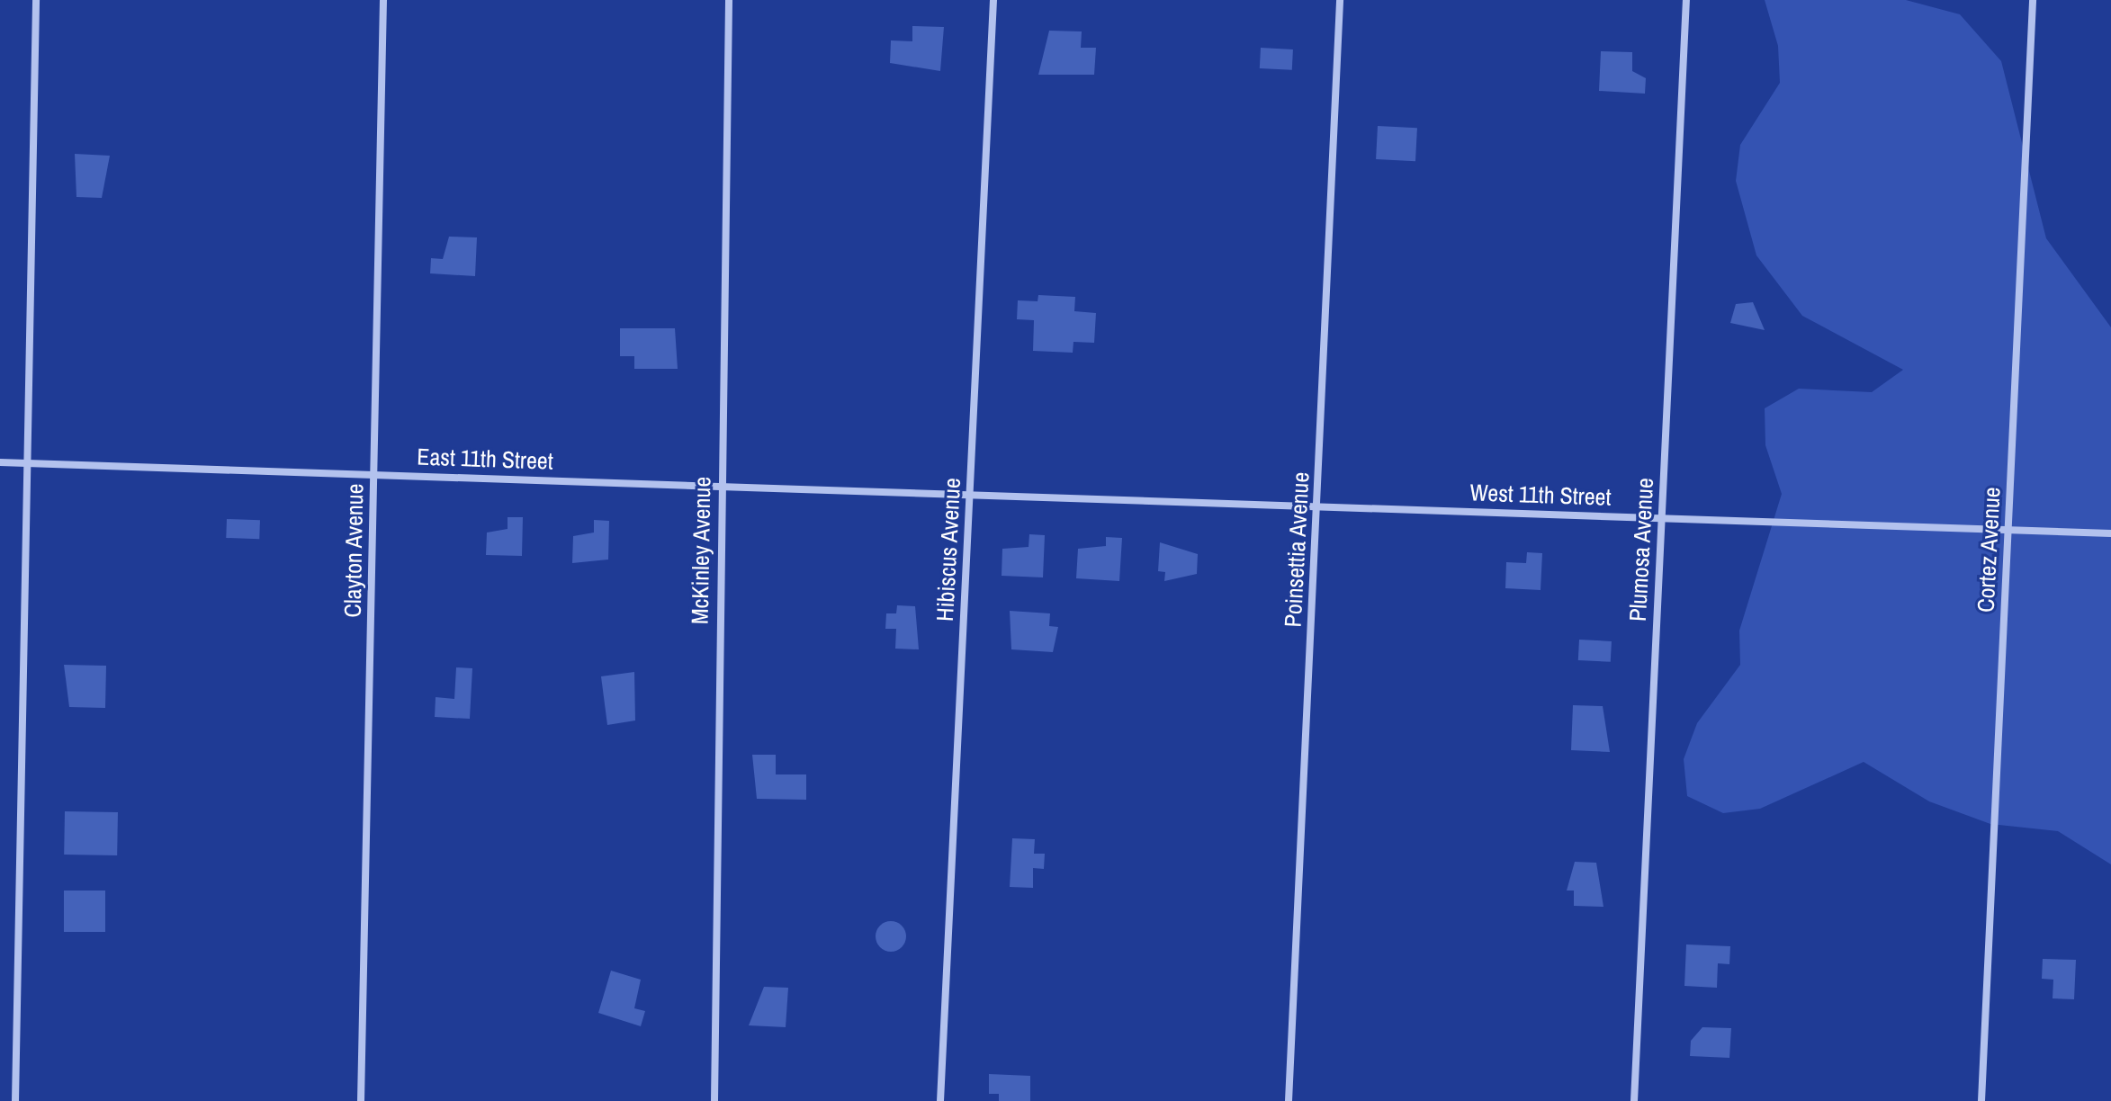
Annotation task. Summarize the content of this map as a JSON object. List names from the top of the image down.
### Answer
{
  "streets": {
    "street": [
      "East 11th Street",
      "West 11th Street",
      "Hibiscus Avenue",
      "Poinsettia Avenue",
      "Plumosa Avenue",
      "Cortez Avenue",
      "Clayton Avenue",
      "McKinley Avenue"
    ]
  },
  "crossings": [
    ["East 11th Street", "West 11th Street"],
    ["East 11th Street", "Hibiscus Avenue"],
    ["East 11th Street", "Clayton Avenue"],
    ["East 11th Street", "McKinley Avenue"],
    ["West 11th Street", "Hibiscus Avenue"],
    ["West 11th Street", "Poinsettia Avenue"],
    ["West 11th Street", "Plumosa Avenue"],
    ["West 11th Street", "Cortez Avenue"]
  ]
}
